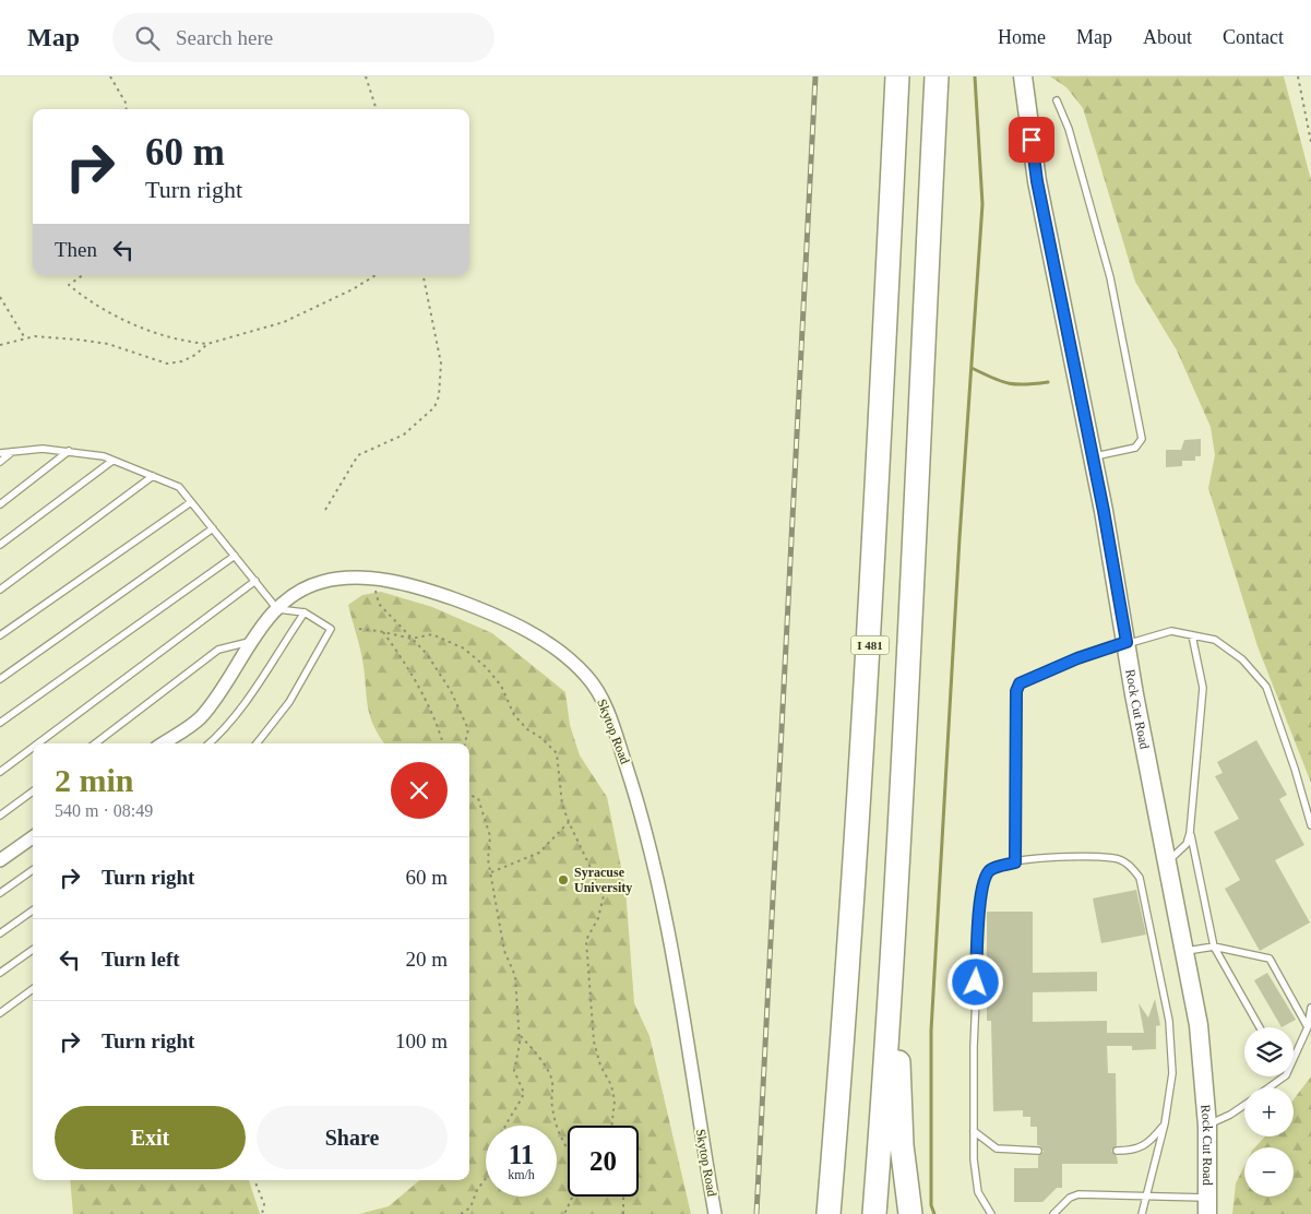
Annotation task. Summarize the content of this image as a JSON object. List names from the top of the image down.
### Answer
{
  "streets": {
    "highway": ["I 481"],
    "street": ["Rock Cut Road", "Skytop Road"]
  },
  "places": ["Syracuse University"],
  "page": {
    "header": "Map",
    "search": "Search here",
    "nav": [
      "Home",
      "Map",
      "About",
      "Contact"
    ],
    "turn": ["60 m", "Turn right"],
    "then": "Then",
    "heading": ["2 min", "540 m · 08:49"],
    "list": [
      {
        "name": "Turn right",
        "value": "60 m"
      },
      {
        "name": "Turn left",
        "value": "20 m"
      },
      {
        "name": "Turn right",
        "value": "100 m"
      }
    ],
    "map_buttons": ["+", "−"],
    "buttons": ["Exit", "Share"],
    "speed": "11 km/h",
    "limit": "20"
  }
}
